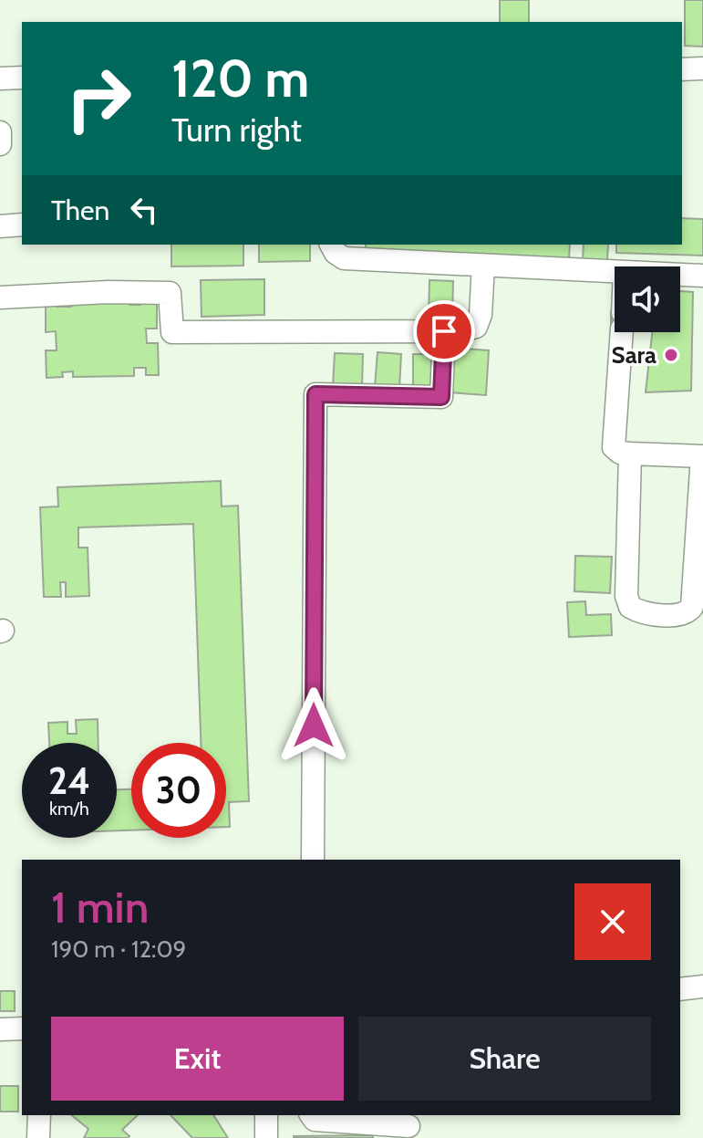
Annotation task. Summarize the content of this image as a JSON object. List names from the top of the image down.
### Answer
{
  "places": ["Sara"],
  "page": {
    "turn": ["120 m", "Turn right"],
    "then": "Then",
    "speed": "24 km/h",
    "limit": "30",
    "heading": ["1 min", "190 m · 12:09"],
    "buttons": ["Exit", "Share"]
  }
}
